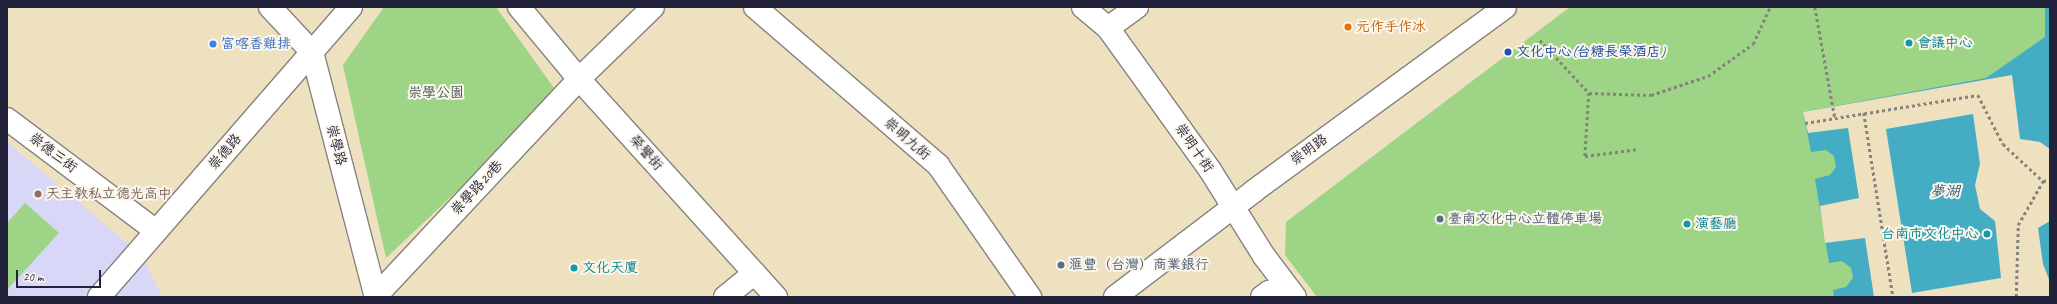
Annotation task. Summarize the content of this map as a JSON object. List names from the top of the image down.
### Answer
{
  "streets": {
    "street": [
      "崇明九街",
      "崇學路",
      "崇明十街",
      "崇明路",
      "崇德路",
      "崇德三街",
      "榮譽街",
      "崇學路20巷"
    ]
  },
  "crossings": [
    ["崇學路", "崇德路"],
    ["崇學路", "崇學路20巷"],
    ["崇明十街", "崇明路"],
    ["崇德路", "崇德三街"],
    ["榮譽街", "崇學路20巷"]
  ],
  "water": ["夢湖"],
  "parks": ["崇學公園"],
  "places": [
    "元作手作冰",
    "會議中心",
    "富喀香雞排",
    "文化中心(台糖長榮酒店)",
    "天主教私立德光高中",
    "臺南文化中心立體停車場",
    "演藝廳",
    "台南市文化中心",
    "滙豐（台灣）商業銀行",
    "文化天廈"
  ],
  "scale_bar": "20 m"
}
